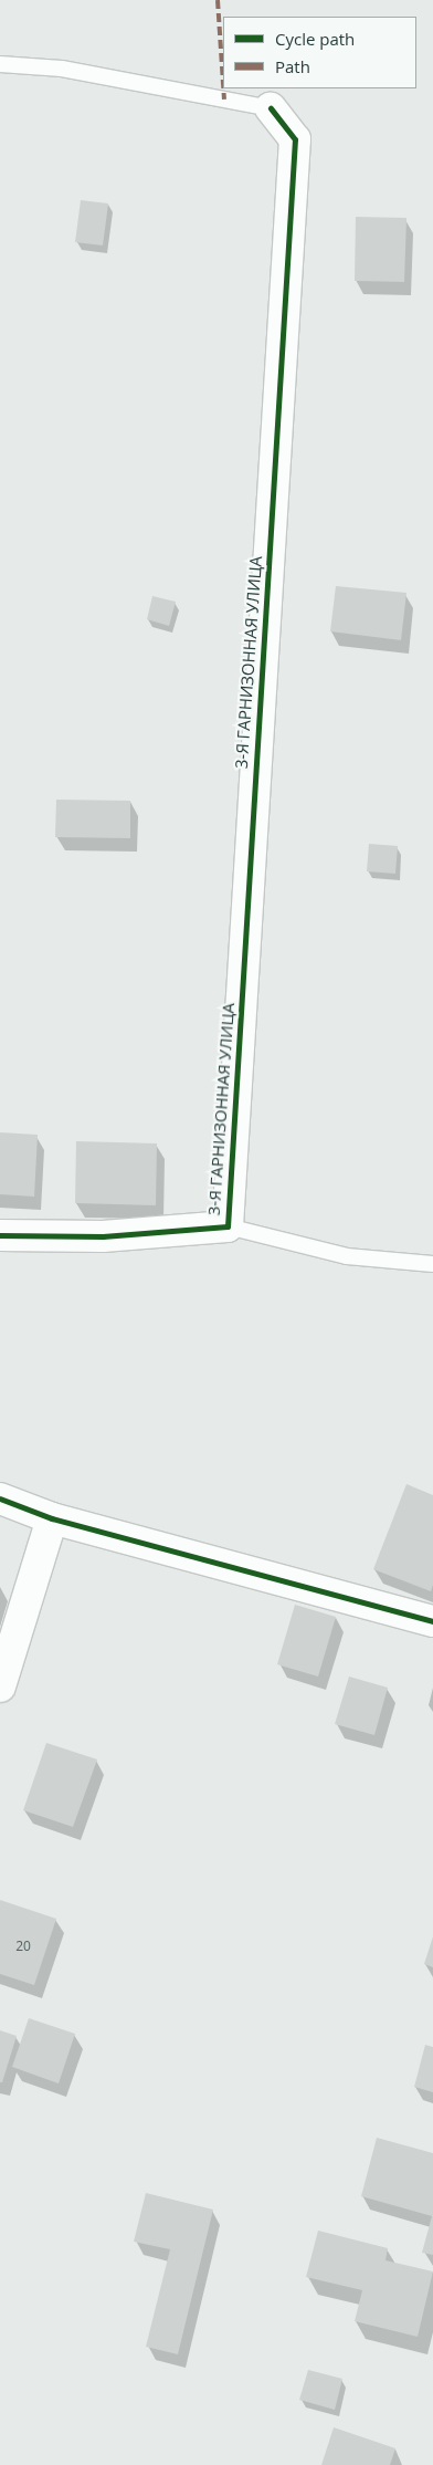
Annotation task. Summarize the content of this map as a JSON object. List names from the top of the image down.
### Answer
{
  "streets": {
    "street": ["3-Я ГАРНИЗОННАЯ УЛИЦА"]
  },
  "house_numbers": ["20"],
  "legend": ["Cycle path", "Path"]
}
